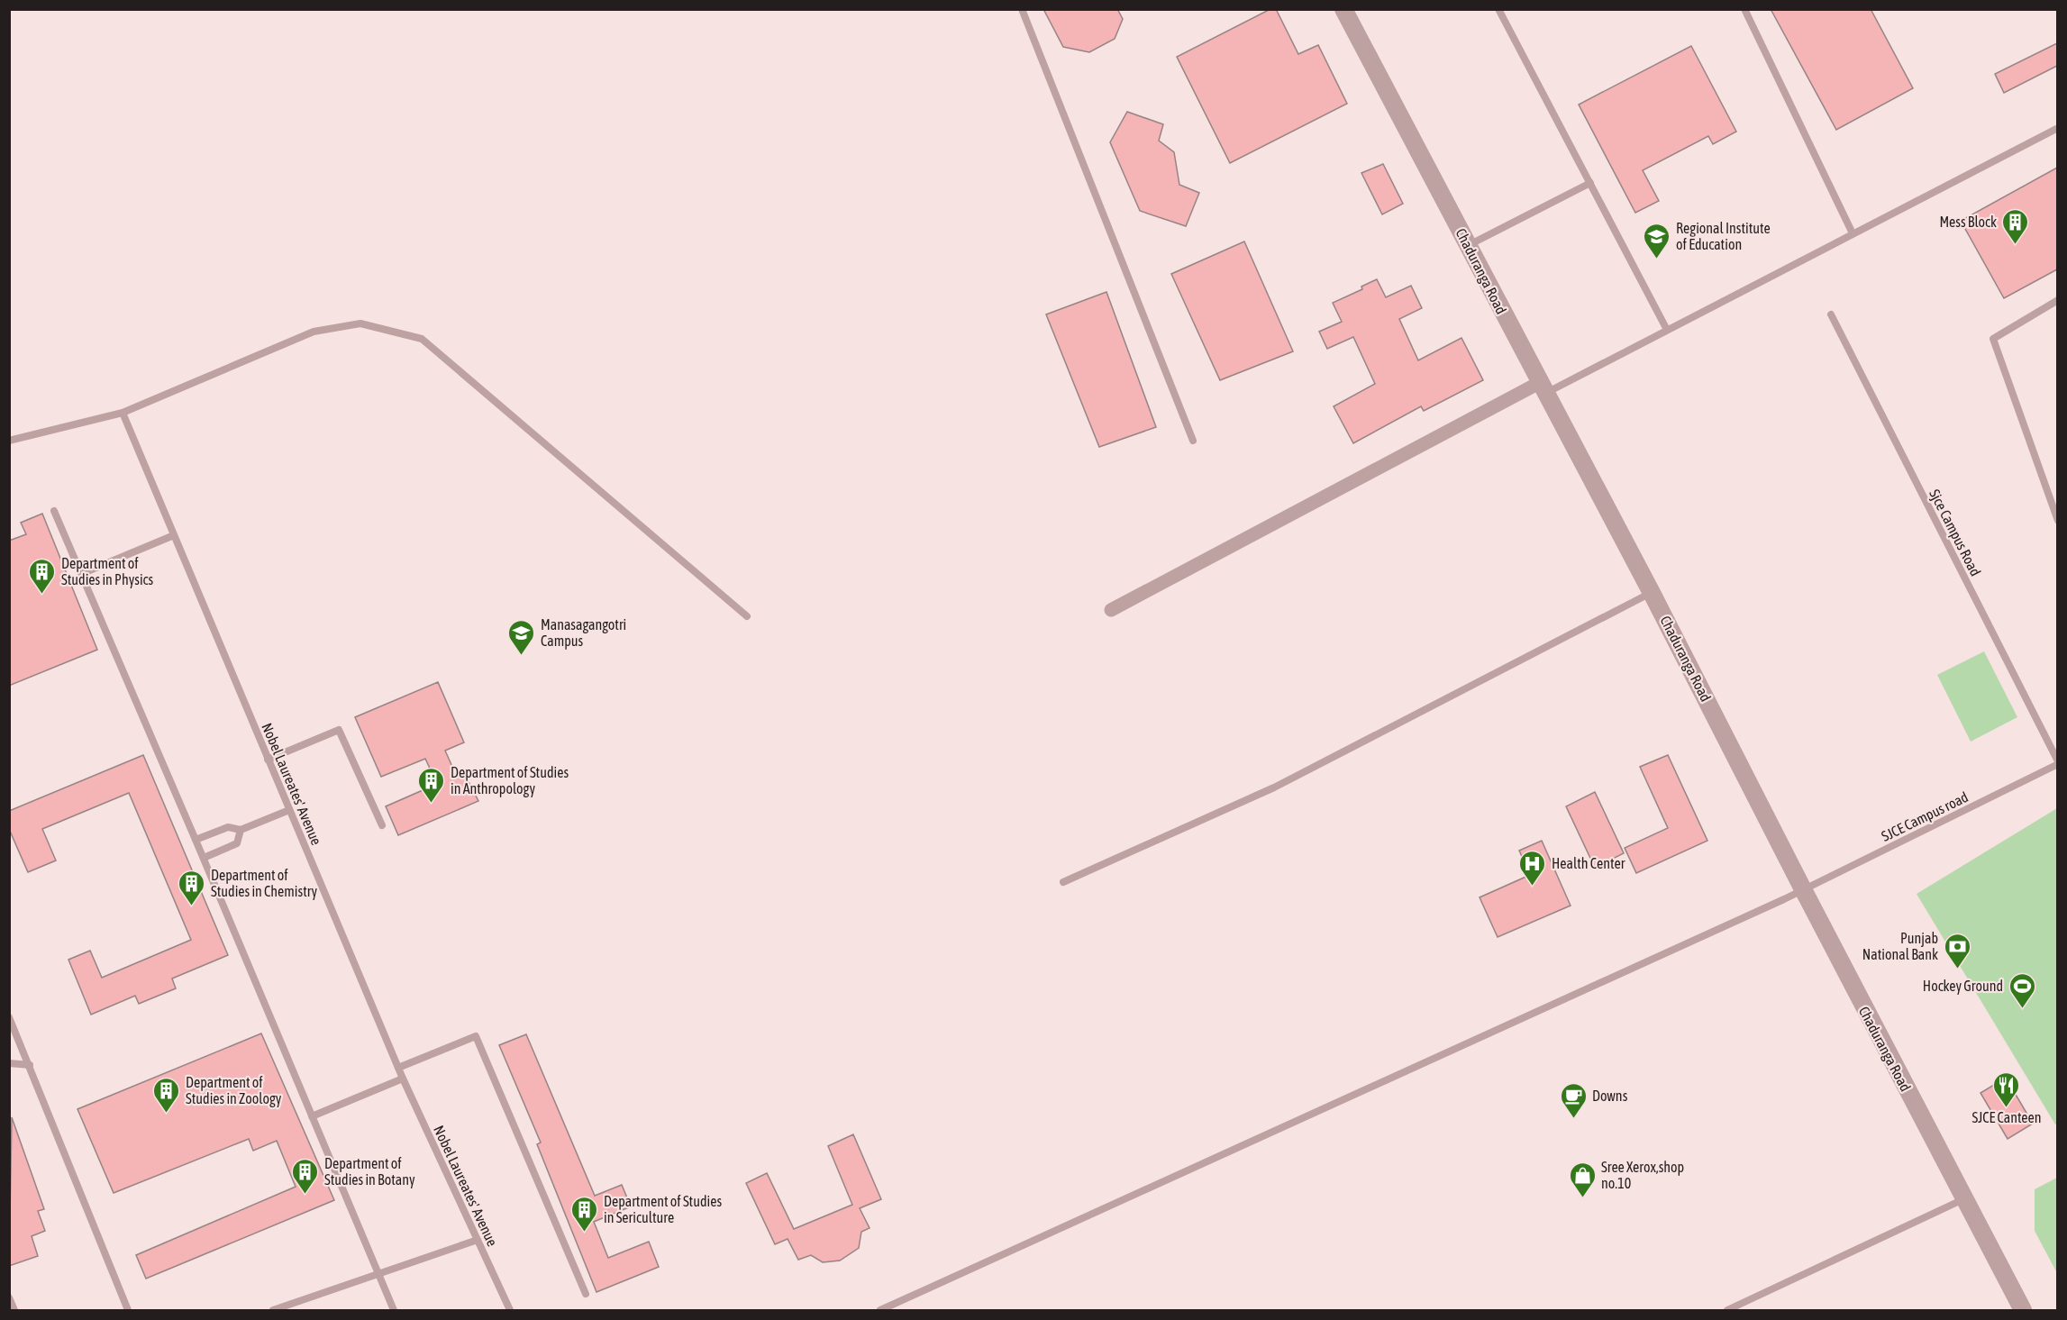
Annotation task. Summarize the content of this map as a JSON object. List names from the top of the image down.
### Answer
{
  "streets": {
    "street": ["Chaduranga Road"],
    "lane": ["Sjce Campus Road", "Nobel Laureates' Avenue", "SJCE Campus road"]
  },
  "crossings": [
    ["Chaduranga Road", "SJCE Campus road"],
    ["Sjce Campus Road", "SJCE Campus road"]
  ],
  "places": {
    "building": [
      "Mess Block",
      "Department of Studies in Physics",
      "Department of Studies in Anthropology",
      "Department of Studies in Chemistry",
      "Department of Studies in Zoology",
      "Department of Studies in Botany",
      "Department of Studies in Sericulture"
    ],
    "school or university": ["Regional Institute of Education", "Manasagangotri Campus"],
    "hospital": ["Health Center"],
    "bank": ["Punjab National Bank"],
    "sports": ["Hockey Ground"],
    "restaurant": ["SJCE Canteen"],
    "cafe": ["Downs"],
    "shop": ["Sree Xerox,shop no.10"]
  }
}
